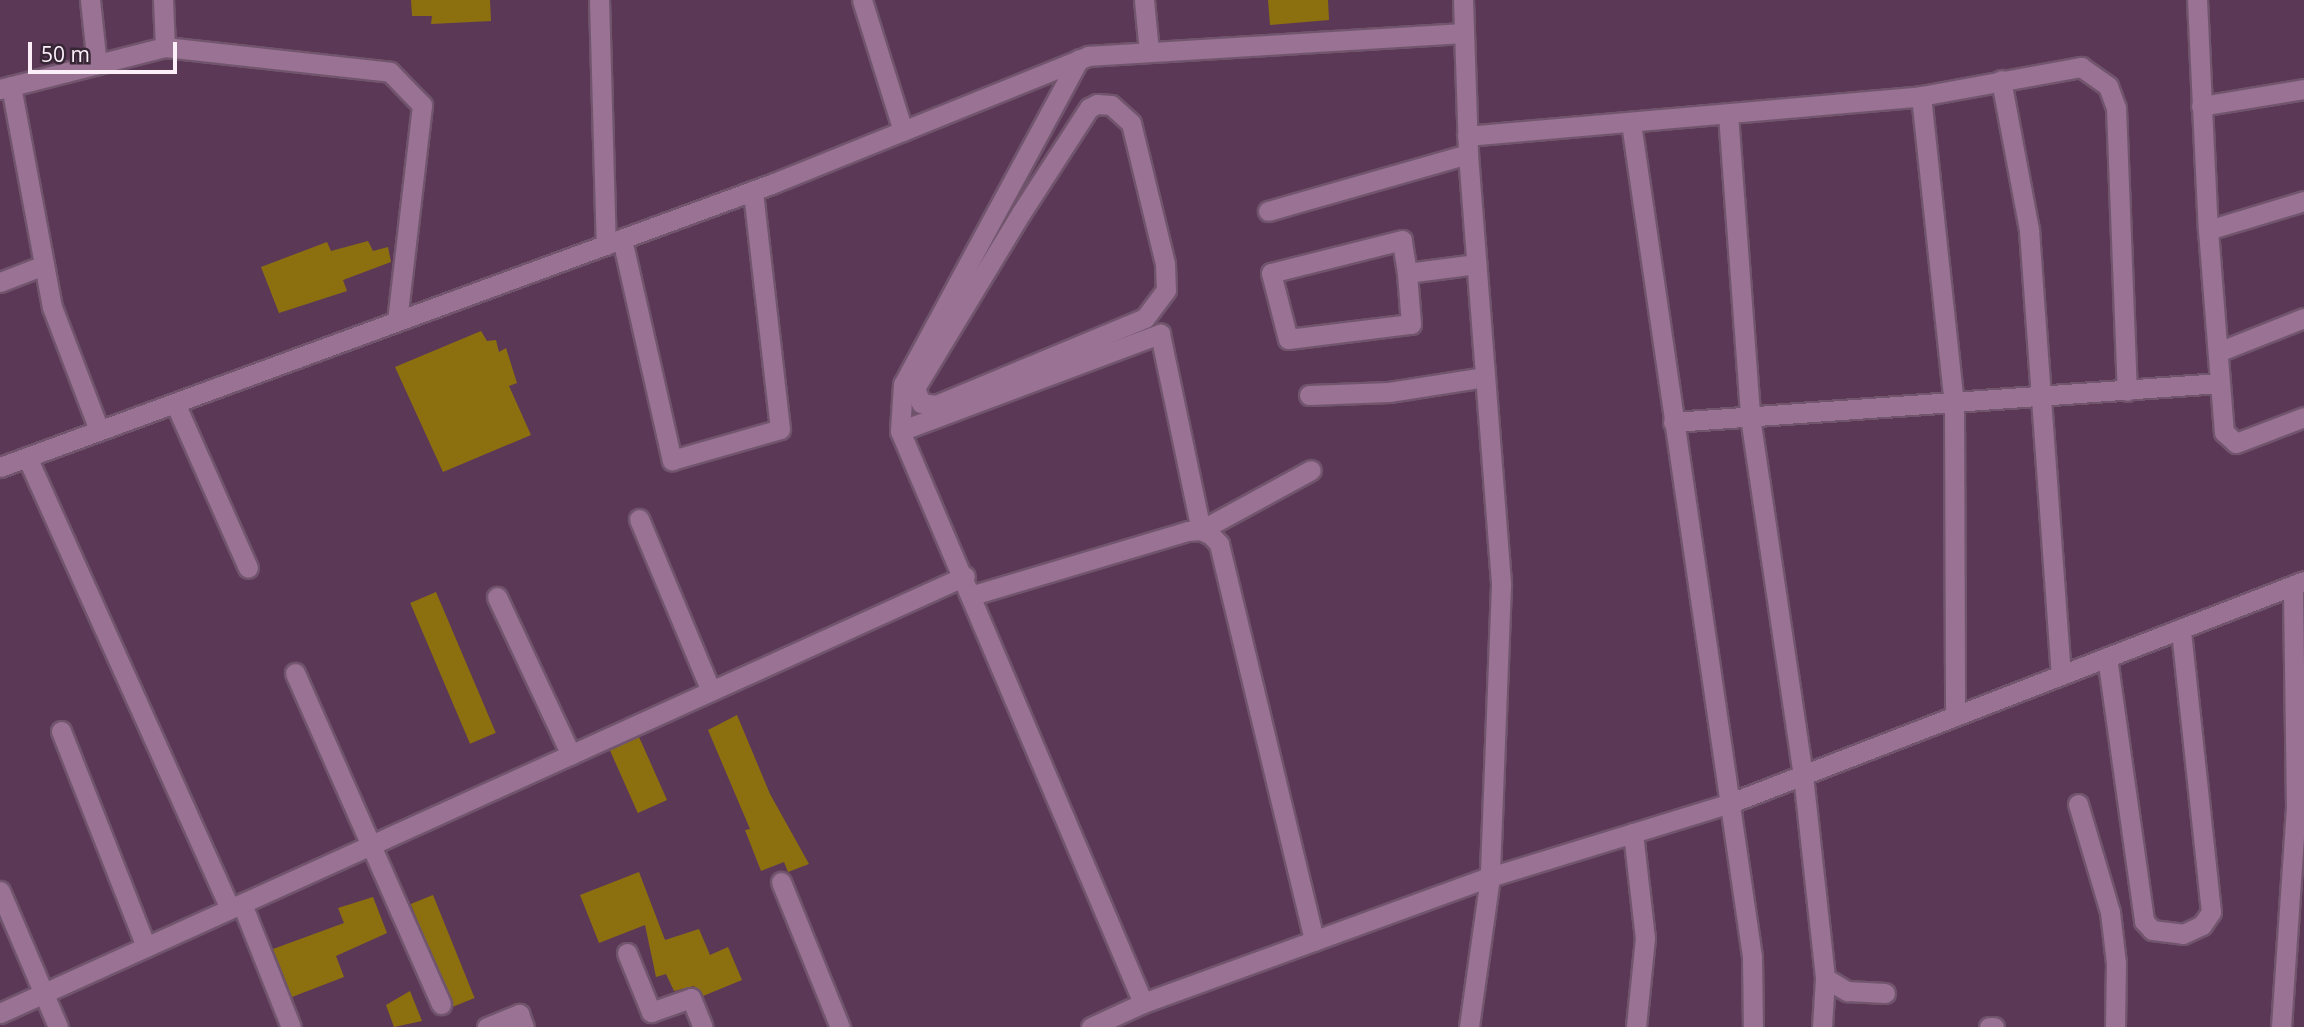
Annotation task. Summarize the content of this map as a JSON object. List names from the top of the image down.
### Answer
{
  "scale_bar": "50 m"
}
